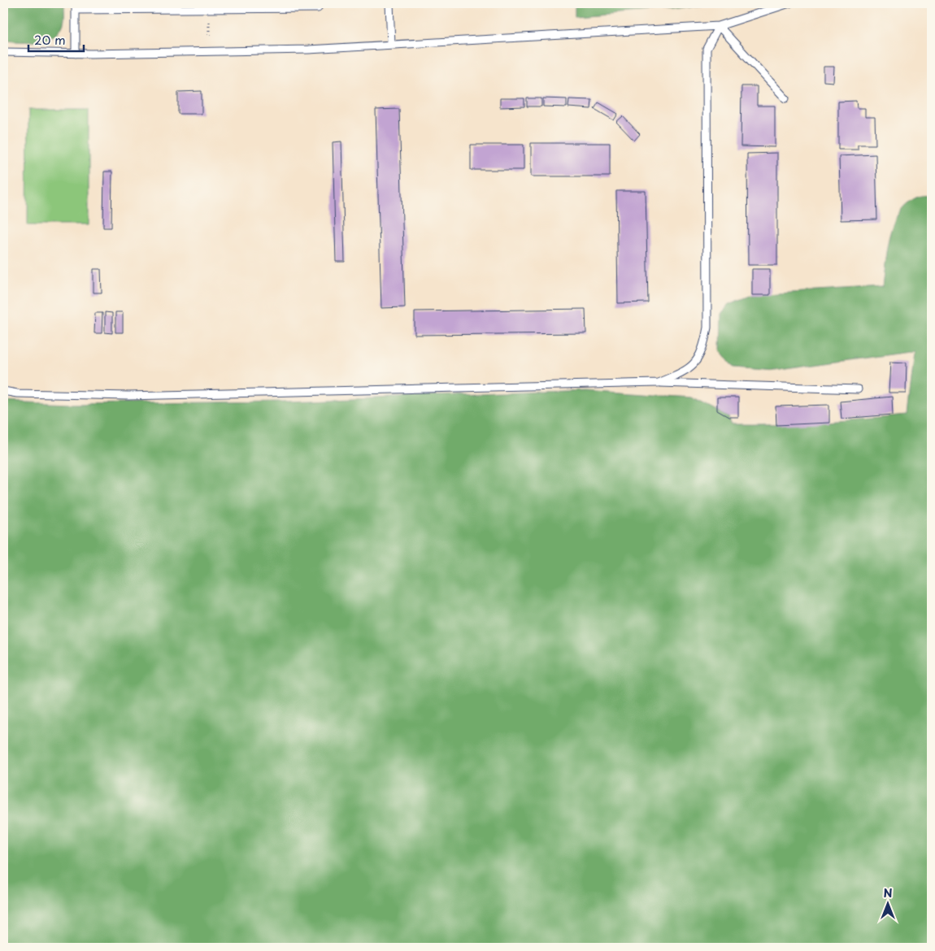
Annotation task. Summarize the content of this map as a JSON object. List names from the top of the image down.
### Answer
{
  "scale_bar": "20 m",
  "north": "top"
}
